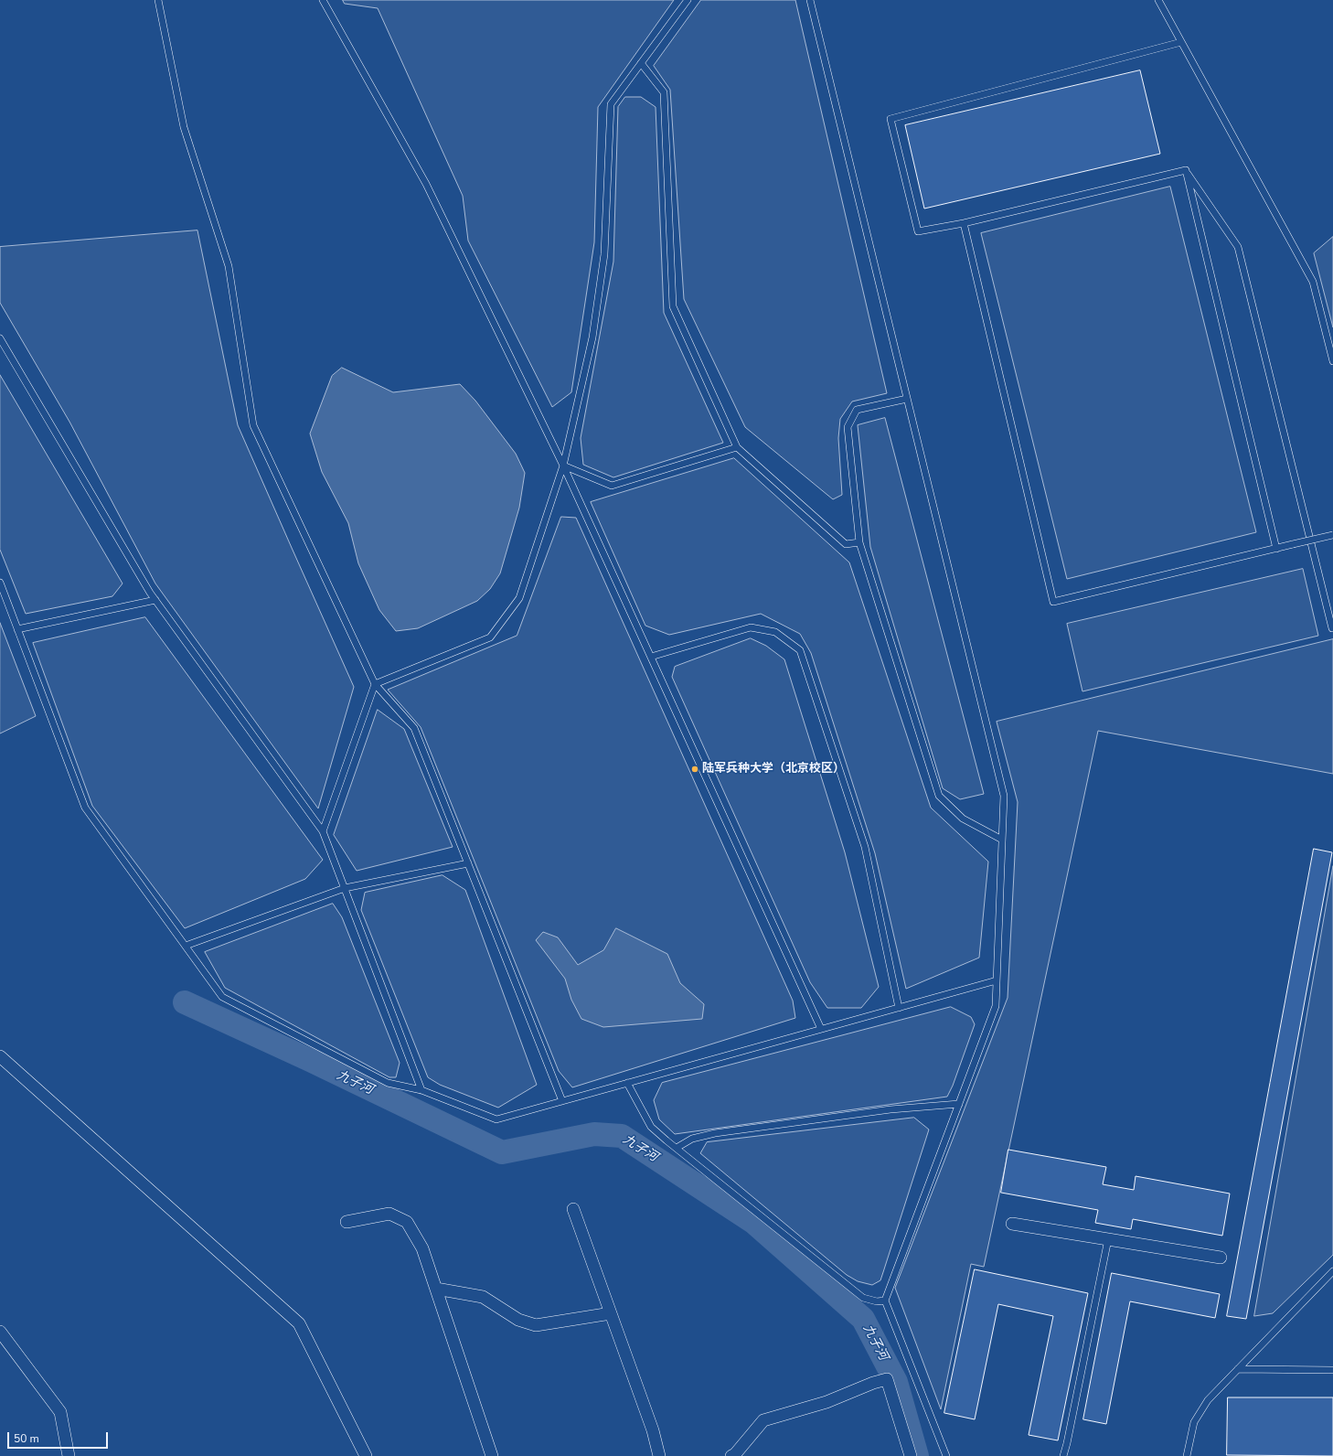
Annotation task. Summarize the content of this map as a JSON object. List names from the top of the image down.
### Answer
{
  "water": ["九子河"],
  "places": ["陆军兵种大学（北京校区）"],
  "scale_bar": "50 m"
}
